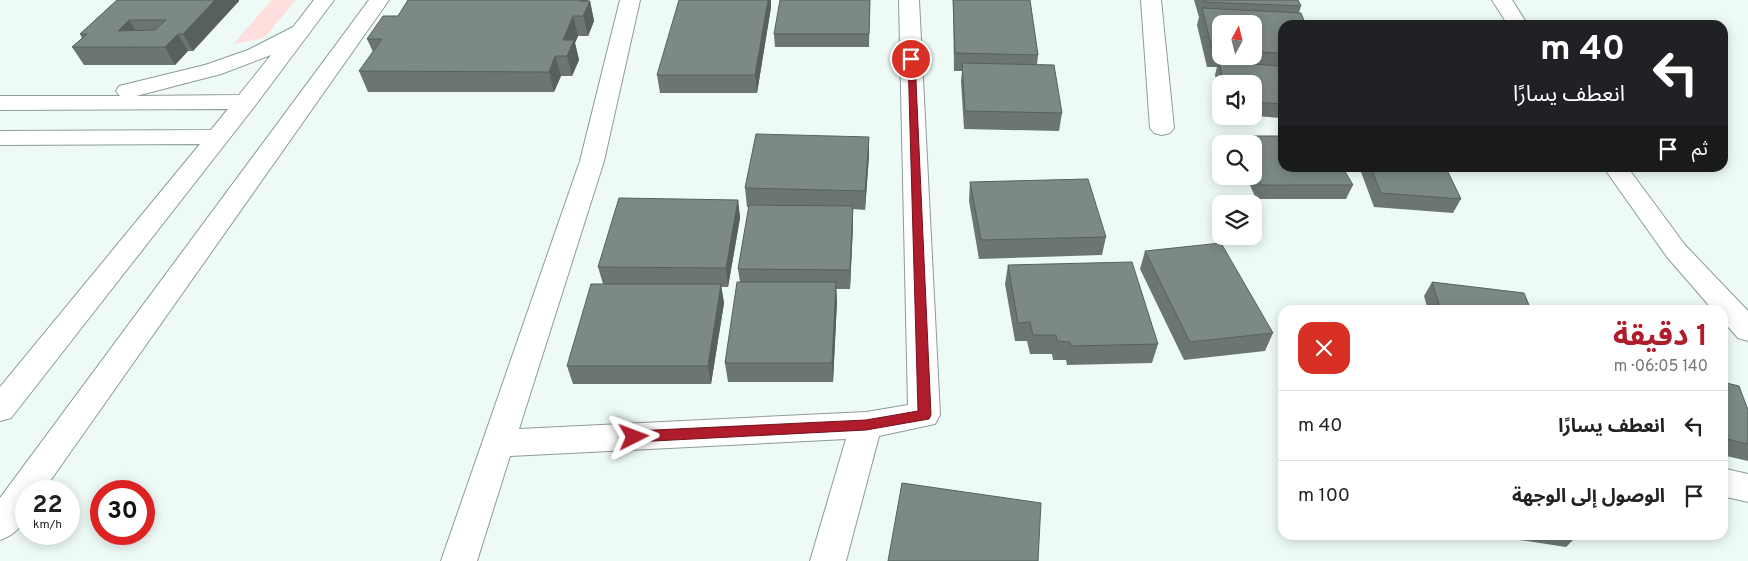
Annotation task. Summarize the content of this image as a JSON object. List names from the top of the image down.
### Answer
{
  "north": "top",
  "page": {
    "turn": ["40 m", "انعطف يسارًا"],
    "then": "ثم",
    "heading": ["1 دقيقة", "140 m · 06:05"],
    "list": [
      {
        "name": "انعطف يسارًا",
        "value": "40 m"
      },
      {
        "name": "الوصول إلى الوجهة",
        "value": "100 m"
      }
    ],
    "speed": "22 km/h",
    "limit": "30"
  }
}
